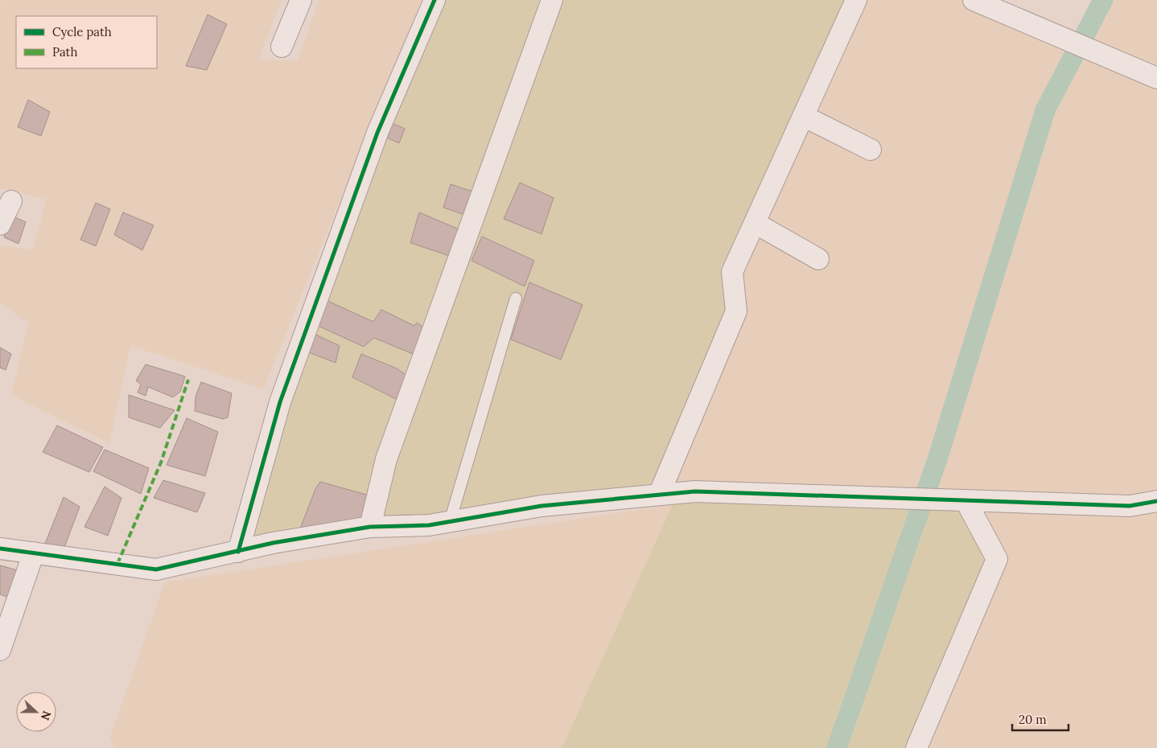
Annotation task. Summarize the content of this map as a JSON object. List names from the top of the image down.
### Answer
{
  "legend": ["Cycle path", "Path"],
  "scale_bar": "20 m",
  "north": "right"
}
